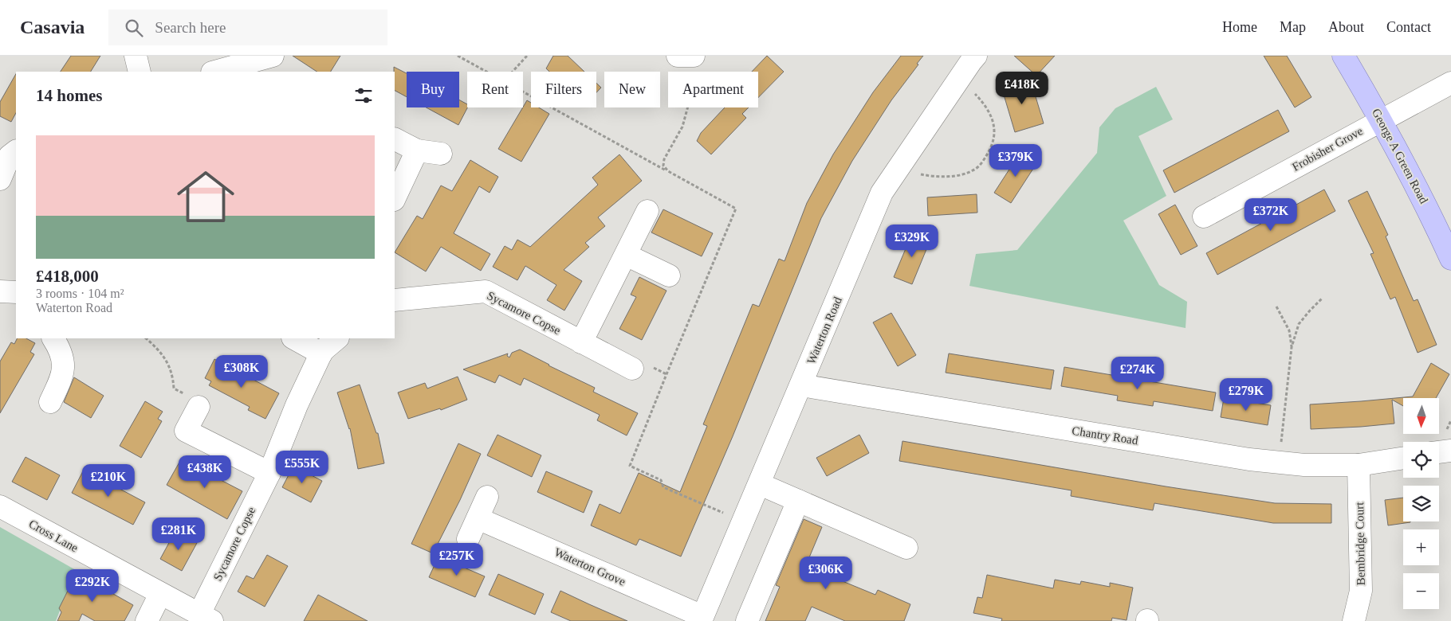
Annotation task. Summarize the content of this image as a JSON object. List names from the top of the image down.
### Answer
{
  "streets": {
    "main road": ["George A Green Road"],
    "street": [
      "Frobisher Grove",
      "Sycamore Copse",
      "Waterton Road",
      "Chantry Road",
      "Cross Lane",
      "Bembridge Court",
      "Waterton Grove"
    ]
  },
  "crossings": [
    ["Frobisher Grove", "George A Green Road"],
    ["Sycamore Copse", "Cross Lane"],
    ["Waterton Road", "Chantry Road"],
    ["Waterton Road", "Waterton Grove"],
    ["Chantry Road", "Bembridge Court"]
  ],
  "north": "bottom",
  "page": {
    "header": "Casavia",
    "search": "Search here",
    "nav": [
      "Home",
      "Map",
      "About",
      "Contact"
    ],
    "price": [
      "£418K",
      "£379K",
      "£372K",
      "£329K",
      "£308K",
      "£274K",
      "£279K",
      "£555K",
      "£438K",
      "£210K",
      "£281K",
      "£257K",
      "£306K",
      "£292K"
    ],
    "chip": [
      "Buy",
      "Rent",
      "Filters",
      "New",
      "Apartment"
    ],
    "heading": "14 homes",
    "list": [
      {
        "name": "£418,000",
        "note": "3 rooms · 104 m² · Waterton Road"
      }
    ],
    "map_buttons": ["+", "−"]
  }
}
